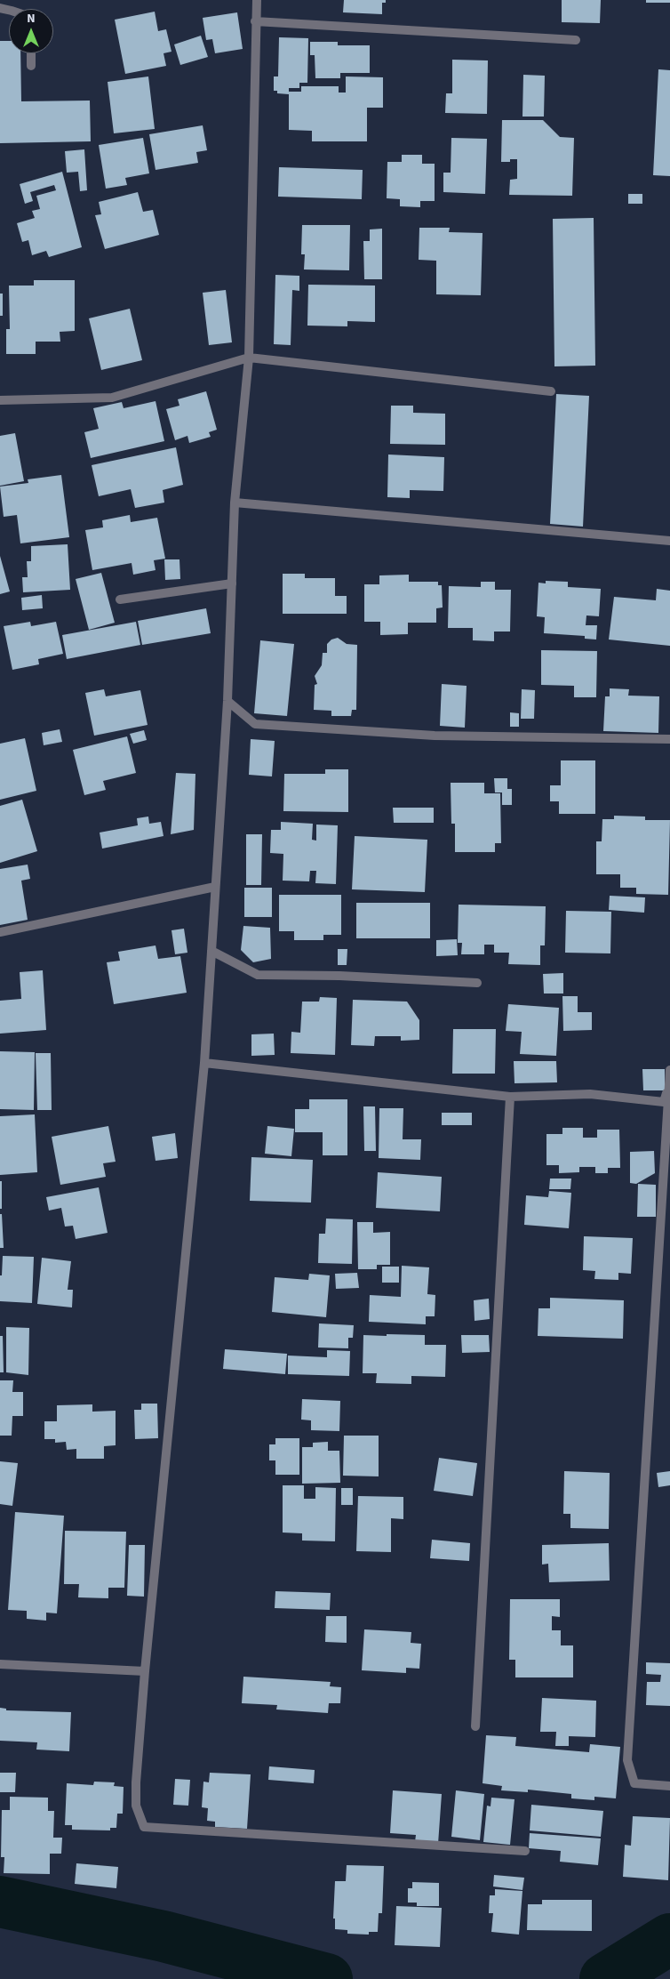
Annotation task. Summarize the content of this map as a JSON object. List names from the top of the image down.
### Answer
{
  "north": "top"
}
